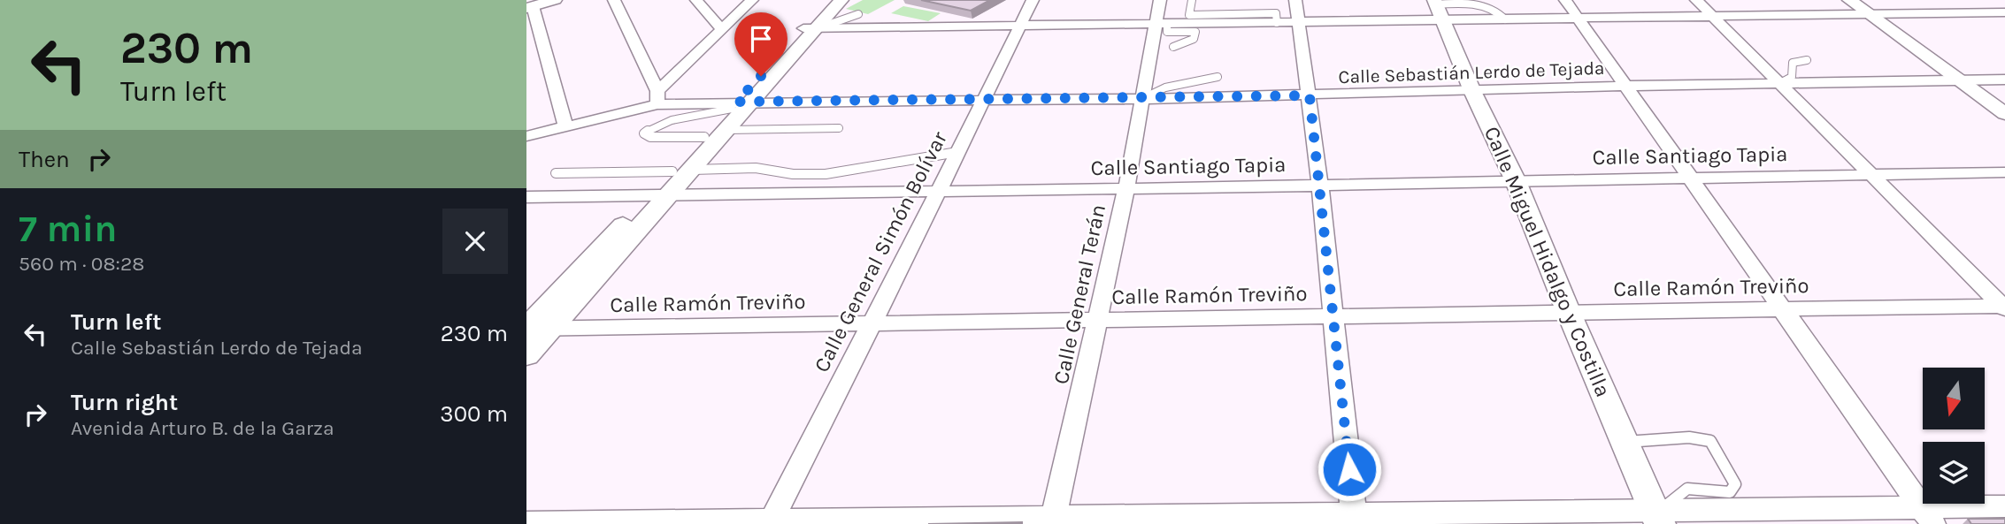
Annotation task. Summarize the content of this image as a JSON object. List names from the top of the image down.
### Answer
{
  "streets": {
    "street": [
      "Calle Sebastián Lerdo de Tejada",
      "Calle Santiago Tapia",
      "Calle General Simón Bolívar",
      "Calle Miguel Hidalgo y Costilla",
      "Calle Ramón Treviño",
      "Calle General Terán"
    ]
  },
  "crossings": [
    ["Calle Sebastián Lerdo de Tejada", "Calle General Simón Bolívar"],
    ["Calle Sebastián Lerdo de Tejada", "Calle Miguel Hidalgo y Costilla"],
    ["Calle Sebastián Lerdo de Tejada", "Calle General Terán"],
    ["Calle Santiago Tapia", "Calle General Simón Bolívar"],
    ["Calle Santiago Tapia", "Calle Miguel Hidalgo y Costilla"],
    ["Calle Santiago Tapia", "Calle General Terán"],
    ["Calle General Simón Bolívar", "Calle Ramón Treviño"],
    ["Calle Miguel Hidalgo y Costilla", "Calle Ramón Treviño"],
    ["Calle Ramón Treviño", "Calle General Terán"]
  ],
  "north": "bottom",
  "page": {
    "turn": ["230 m", "Turn left"],
    "then": "Then",
    "heading": ["7 min", "560 m · 08:28"],
    "list": [
      {
        "name": "Turn left",
        "note": "Calle Sebastián Lerdo de Tejada",
        "value": "230 m"
      },
      {
        "name": "Turn right",
        "note": "Avenida Arturo B. de la Garza",
        "value": "300 m"
      }
    ]
  }
}
